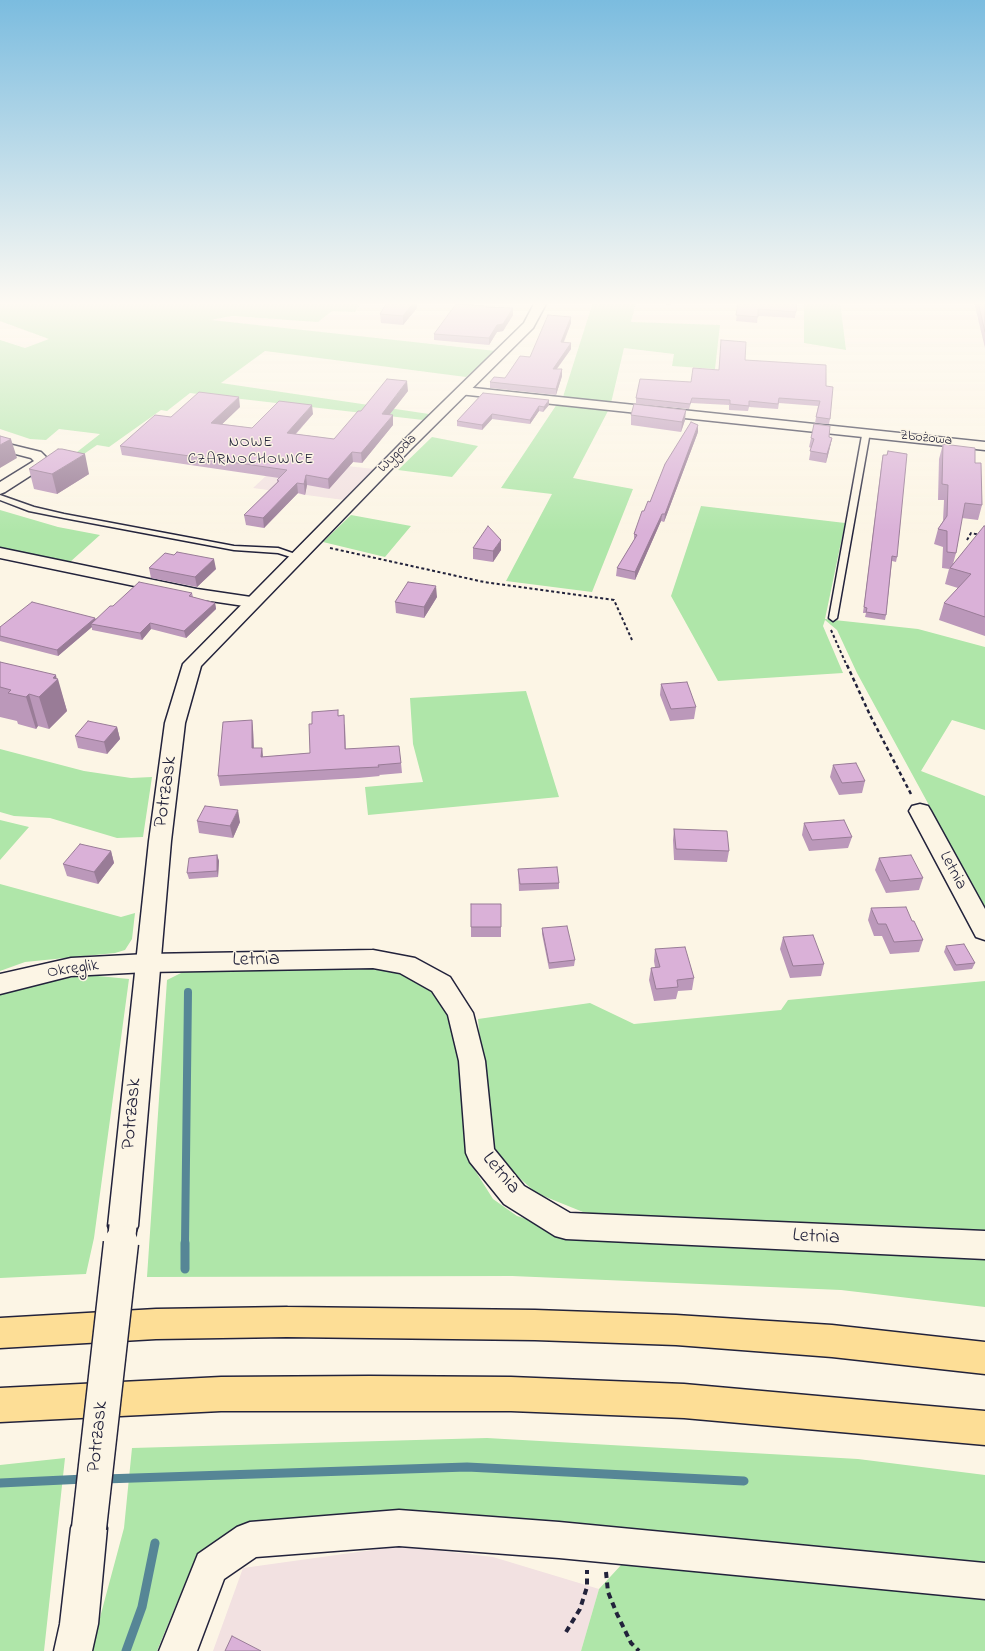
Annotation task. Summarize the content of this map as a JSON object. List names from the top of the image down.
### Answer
{
  "streets": {
    "street": [
      "Zbożowa",
      "Wygoda",
      "Potrzask",
      "Letnia",
      "Okręglik"
    ]
  },
  "crossings": [
    ["Zbożowa", "Wygoda"],
    ["Wygoda", "Potrzask"],
    ["Potrzask", "Letnia"],
    ["Potrzask", "Okręglik"],
    ["Letnia", "Okręglik"]
  ],
  "districts": ["NOWE CZARNOCHOWICE"]
}
